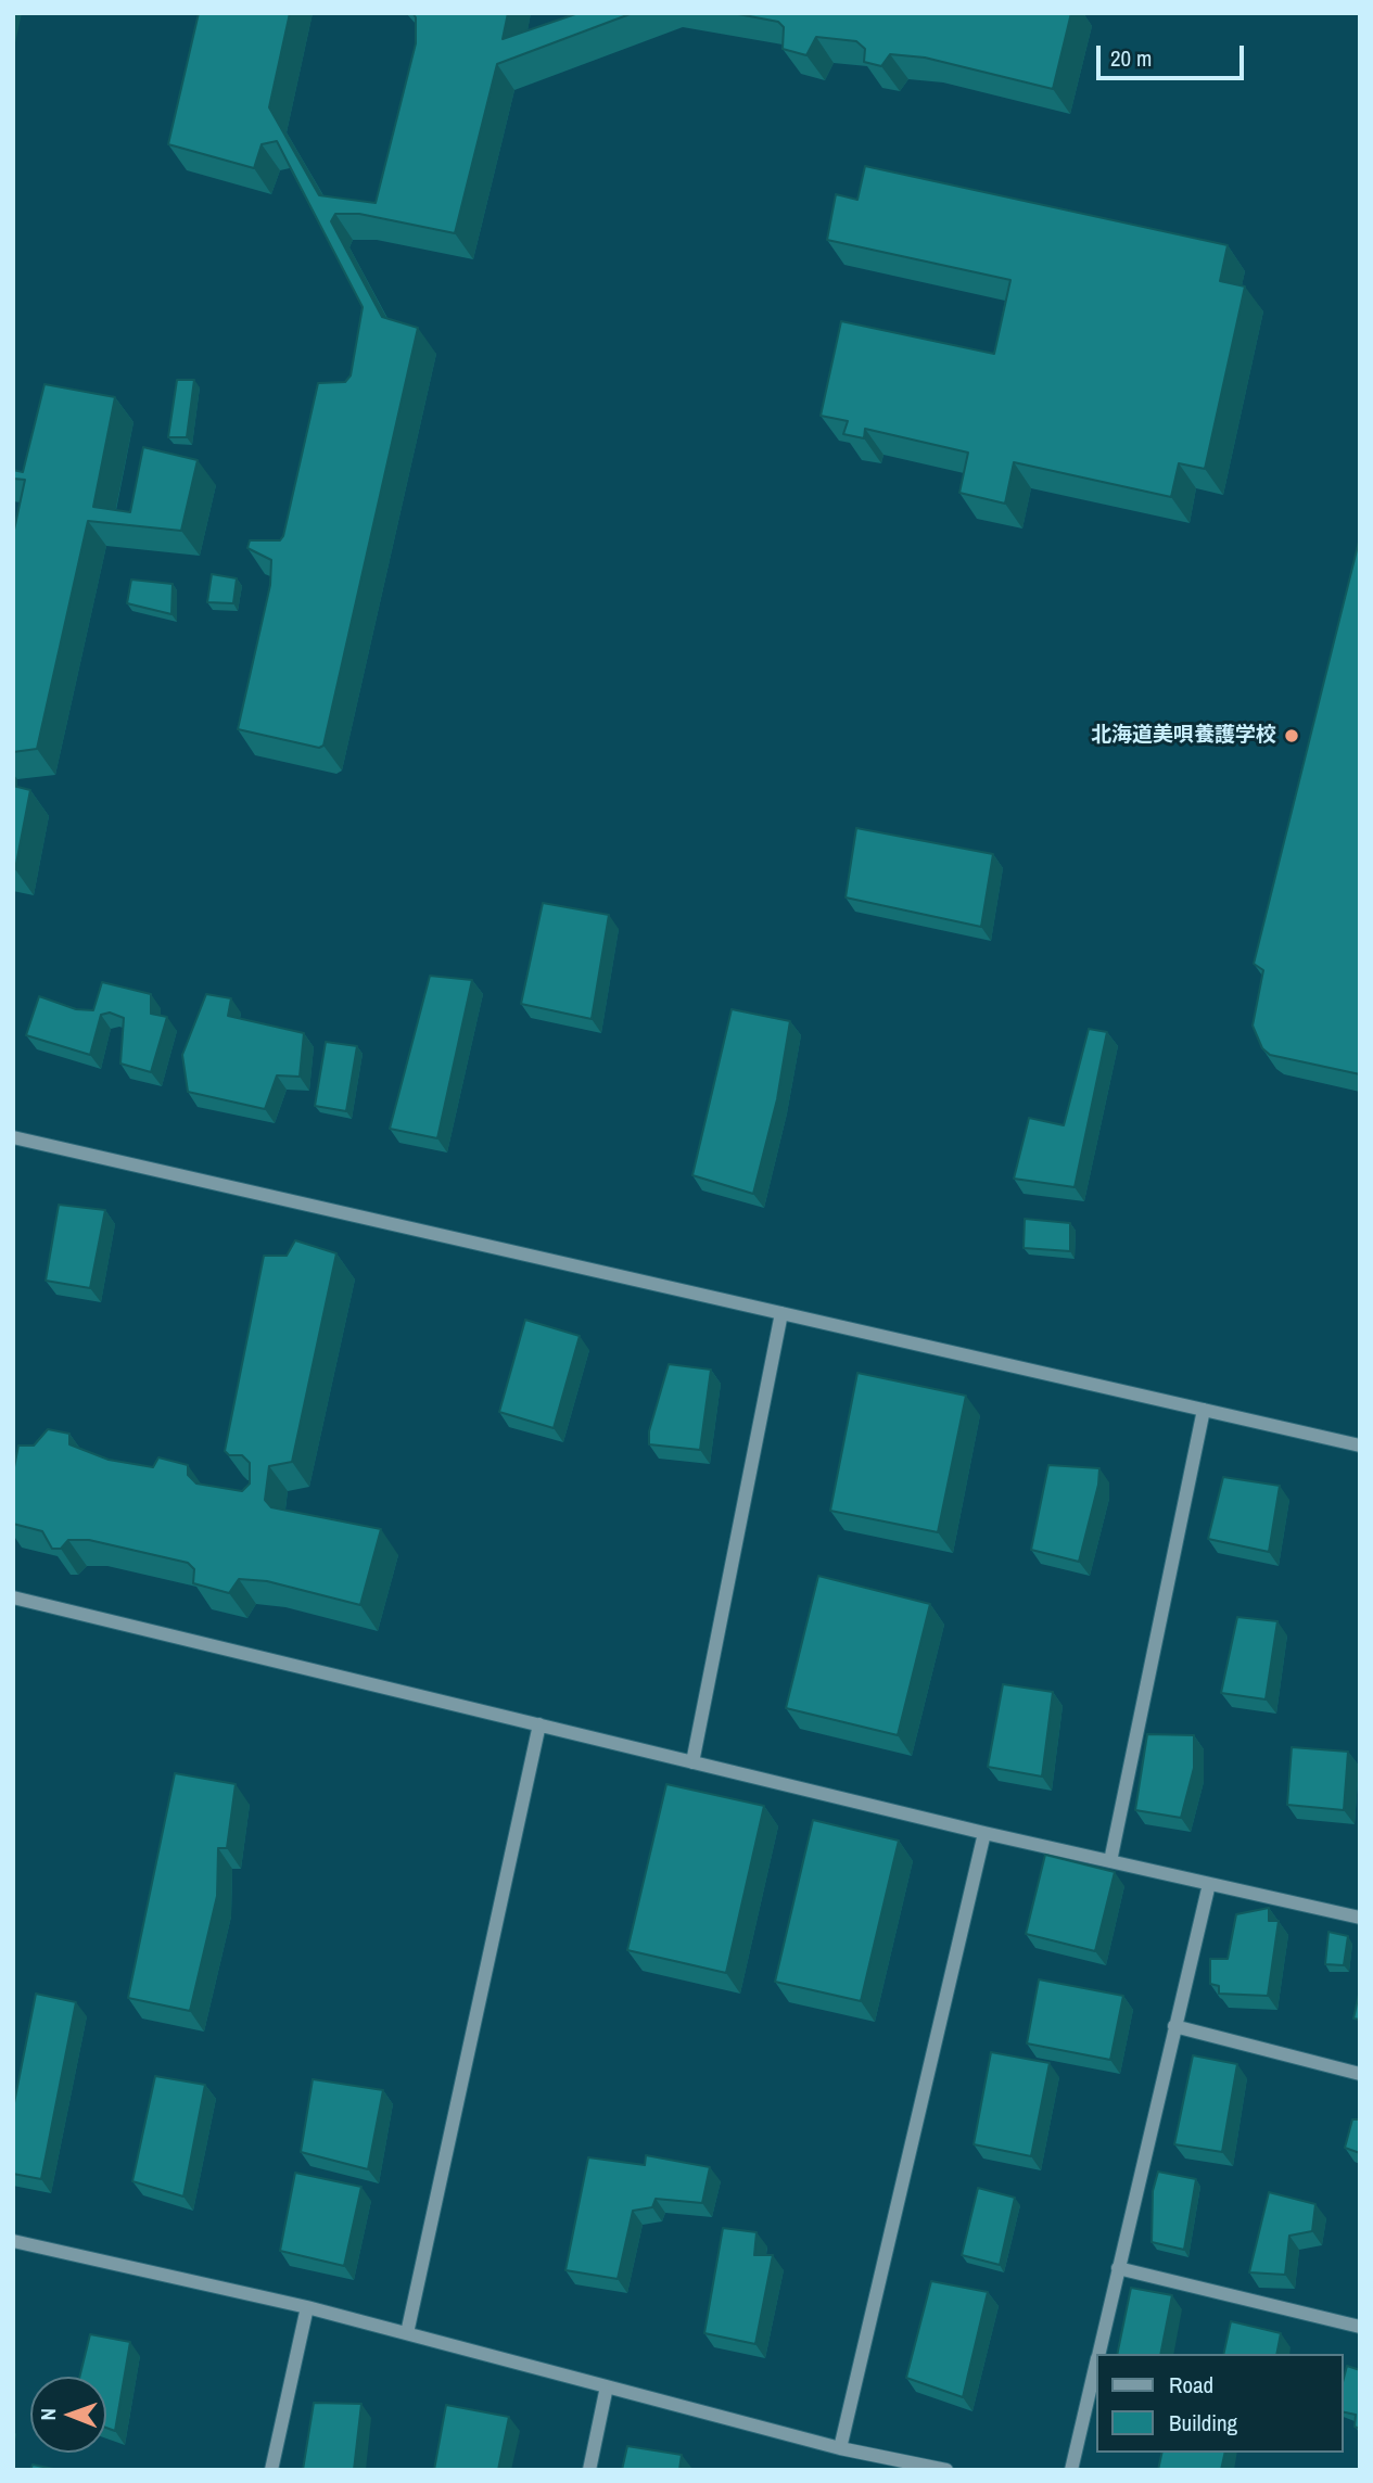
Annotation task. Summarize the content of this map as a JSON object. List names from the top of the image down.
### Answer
{
  "places": ["北海道美唄養護学校"],
  "legend": ["Road", "Building"],
  "scale_bar": "20 m",
  "north": "left"
}
